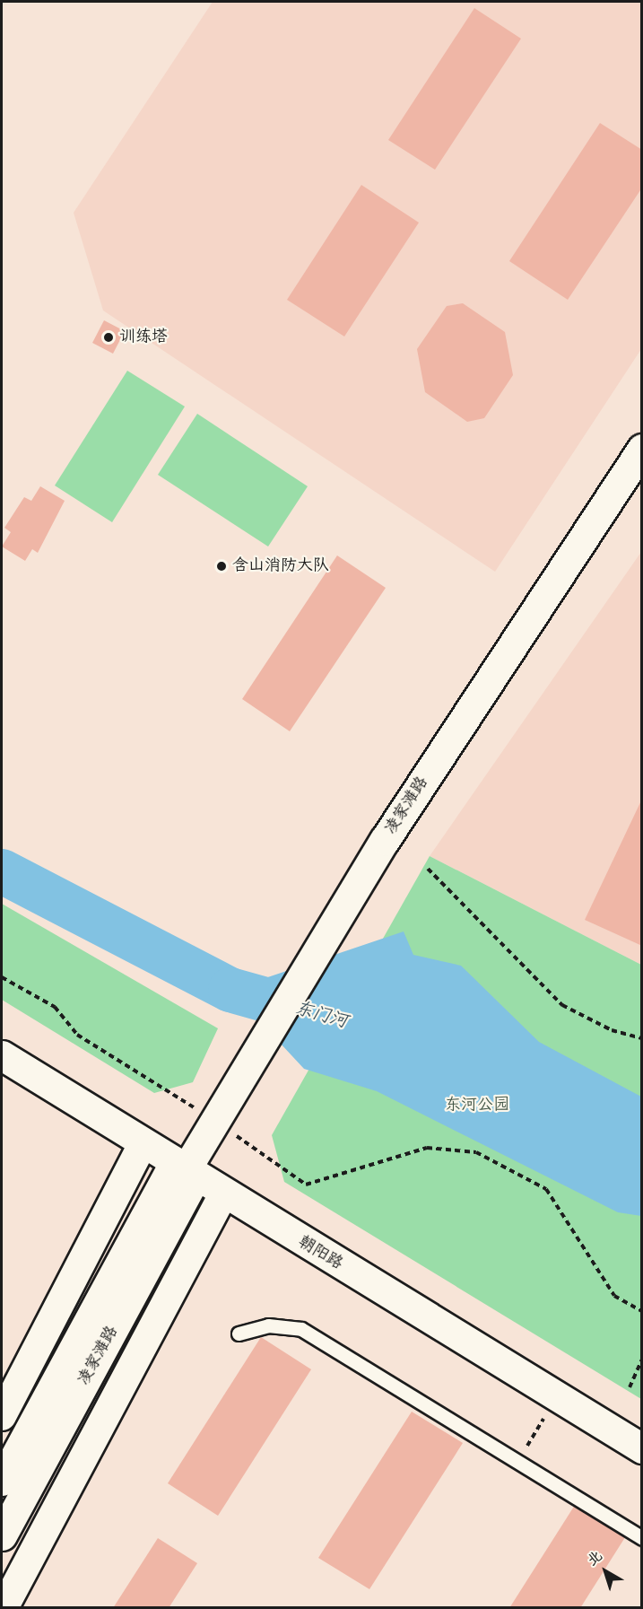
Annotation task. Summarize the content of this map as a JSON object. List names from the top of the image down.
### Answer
{
  "streets": {
    "main road": ["凌家滩路", "朝阳路"]
  },
  "crossings": [
    ["凌家滩路", "朝阳路"]
  ],
  "water": ["东门河"],
  "parks": ["东河公园"],
  "places": ["训练塔", "含山消防大队"],
  "north": "top left"
}
